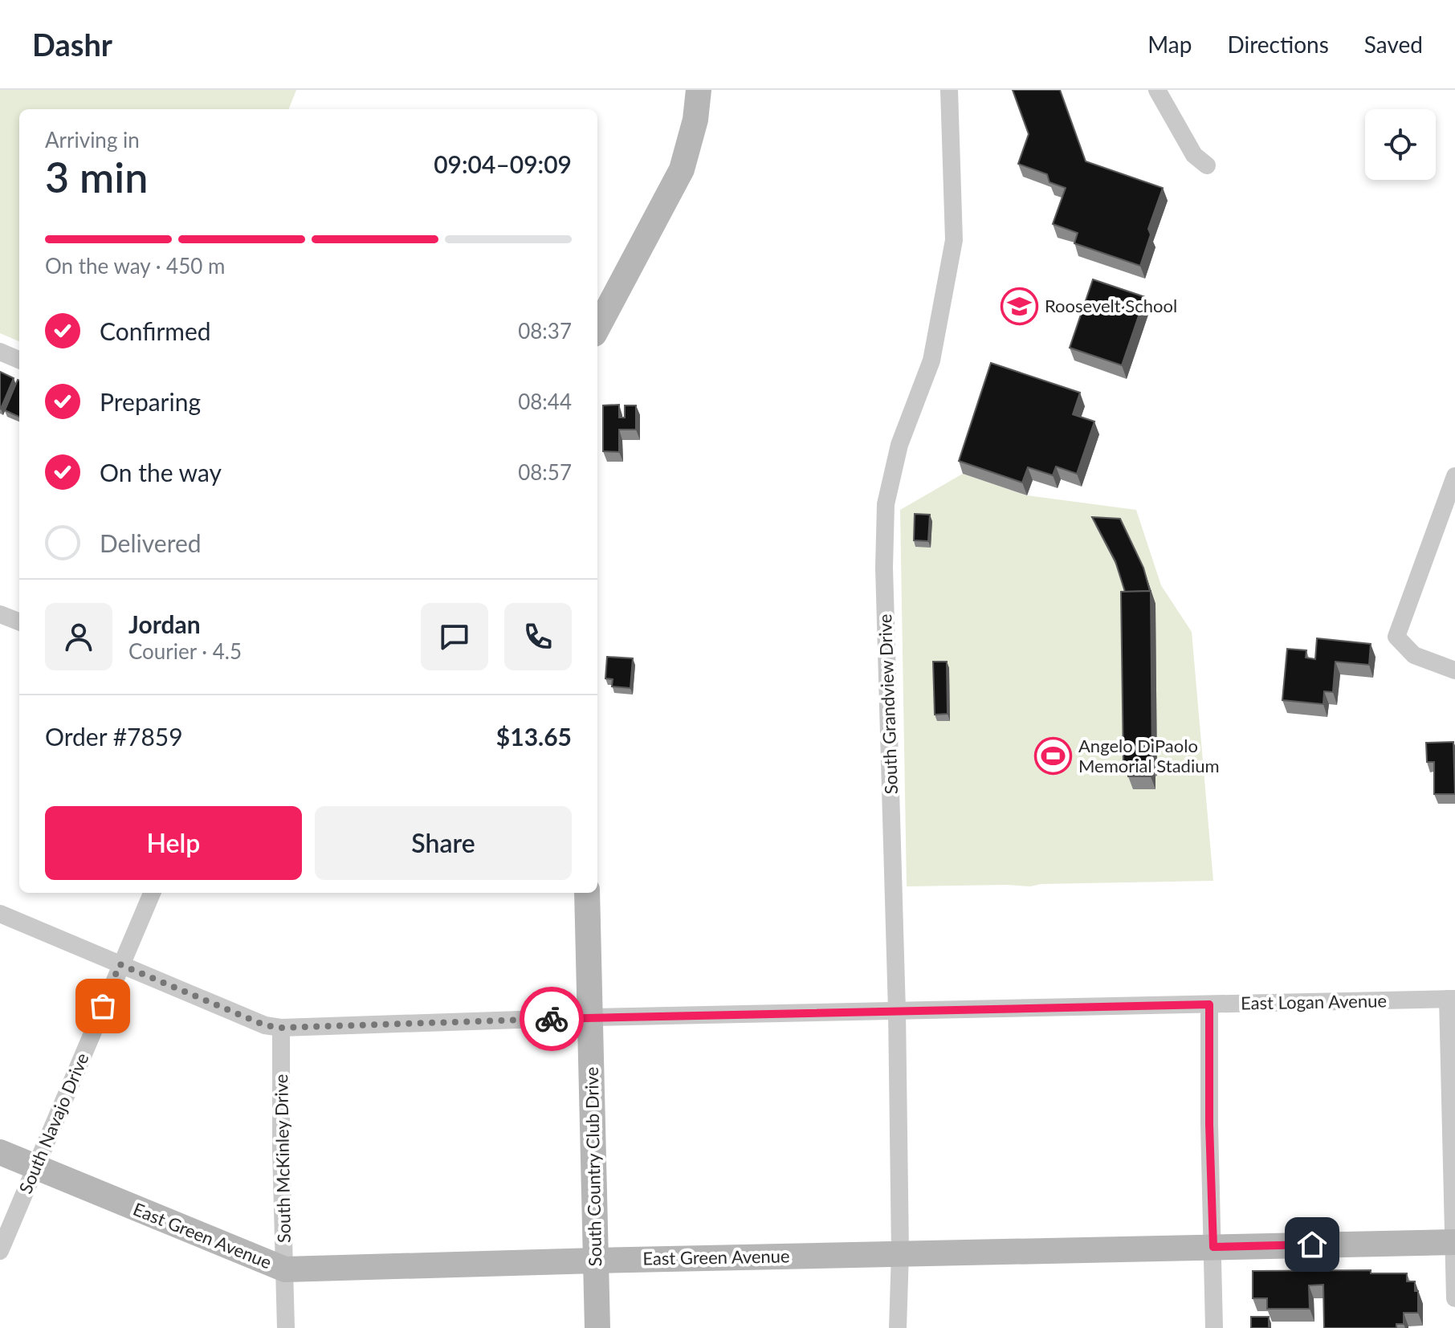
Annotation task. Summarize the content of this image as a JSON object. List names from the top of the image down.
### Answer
{
  "streets": {
    "street": [
      "South Grandview Drive",
      "East Logan Avenue",
      "South Navajo Drive",
      "South McKinley Drive",
      "South Country Club Drive",
      "East Green Avenue"
    ]
  },
  "crossings": [
    ["South Grandview Drive", "East Logan Avenue"],
    ["South Grandview Drive", "East Green Avenue"],
    ["East Logan Avenue", "South Navajo Drive"],
    ["East Logan Avenue", "South McKinley Drive"],
    ["East Logan Avenue", "South Country Club Drive"],
    ["South Navajo Drive", "East Green Avenue"],
    ["South McKinley Drive", "East Green Avenue"],
    ["South Country Club Drive", "East Green Avenue"]
  ],
  "places": {
    "school or university": ["Roosevelt School"],
    "sports": ["Angelo DiPaolo Memorial Stadium"]
  },
  "page": {
    "header": "Dashr",
    "nav": ["Map", "Directions", "Saved"],
    "heading": ["3 min", "Arriving in", "09:04–09:09"],
    "panel": [
      "Jordan",
      "Courier · 4.5",
      "Order #7859",
      "$13.65"
    ],
    "bar": "On the way · 450 m",
    "list": [
      ["Confirmed", "08:37"],
      ["Preparing", "08:44"],
      ["On the way", "08:57"],
      "Delivered"
    ],
    "buttons": ["Help", "Share"]
  }
}
